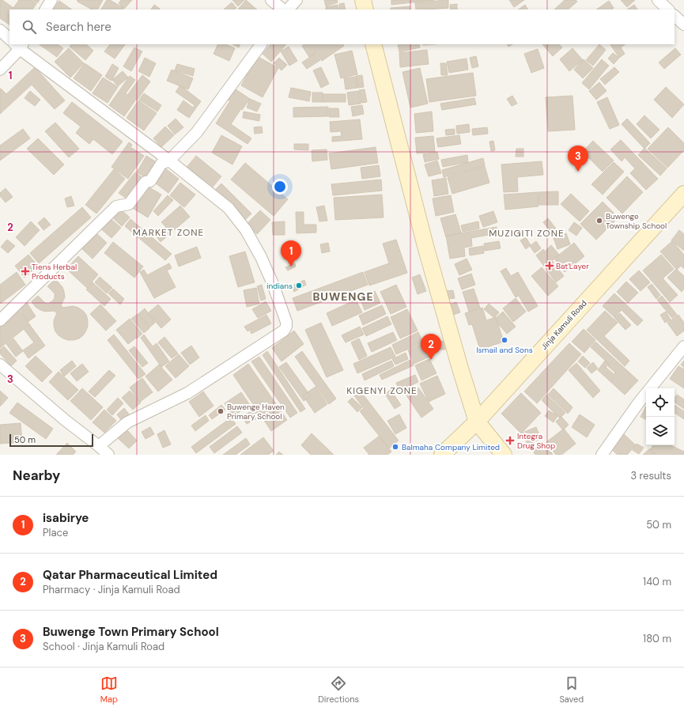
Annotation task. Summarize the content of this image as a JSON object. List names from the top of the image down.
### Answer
{
  "streets": {
    "main road": ["Jinja Kamuli Road"]
  },
  "districts": [
    "MARKET ZONE",
    "MUZIGITI ZONE",
    "BUWENGE",
    "KIGENYI ZONE"
  ],
  "places": {
    "other": [
      "Buwenge Township School",
      "indians",
      "Ismail and Sons",
      "Buwenge Haven Primary School",
      "Balmaha Company Limited"
    ],
    "health": ["Bat'Layer", "Tiens Herbal Products", "Integra Drug Shop"]
  },
  "scale_bar": "50 m",
  "page": {
    "search": "Search here",
    "pins": ["3", "1", "2"],
    "scale": "50 m",
    "heading": ["Nearby", "3 results"],
    "list": [
      {
        "mark": "1",
        "name": "isabirye",
        "note": "Place",
        "value": "50 m"
      },
      {
        "mark": "2",
        "name": "Qatar Pharmaceutical Limited",
        "note": "Pharmacy · Jinja Kamuli Road",
        "value": "140 m"
      },
      {
        "mark": "3",
        "name": "Buwenge Town Primary School",
        "note": "School · Jinja Kamuli Road",
        "value": "180 m"
      }
    ],
    "nav": ["Map", "Directions", "Saved"]
  },
  "grid": {
    "rows": ["1", "2", "3"]
  }
}
